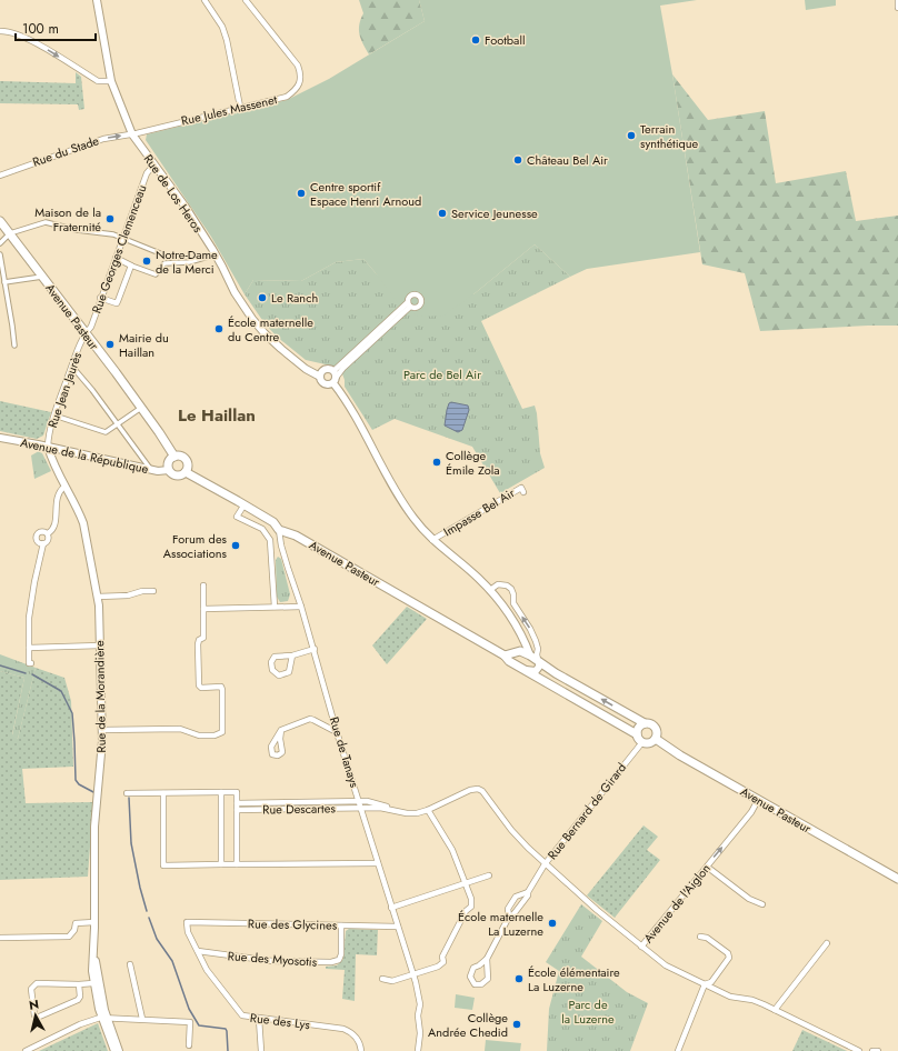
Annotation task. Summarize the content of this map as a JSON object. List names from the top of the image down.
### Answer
{
  "streets": {
    "main road": ["Avenue Pasteur"],
    "street": [
      "Rue Jules Massenet",
      "Rue du Stade",
      "Rue de Los Heros",
      "Rue Georges Clemenceau",
      "Rue Jean Jaurès",
      "Avenue de la République",
      "Impasse Bel Air",
      "Rue de la Morandière",
      "Rue de Tanays",
      "Rue Descartes",
      "Rue Bernard de Girard",
      "Avenue de l'Aiglon",
      "Rue des Glycines",
      "Rue des Myosotis",
      "Rue des Lys"
    ]
  },
  "crossings": [
    ["Rue Jules Massenet", "Rue du Stade"],
    ["Rue Jules Massenet", "Rue de Los Heros"],
    ["Rue du Stade", "Rue de Los Heros"],
    ["Rue de Los Heros", "Rue Georges Clemenceau"],
    ["Rue Georges Clemenceau", "Avenue Pasteur"],
    ["Rue Georges Clemenceau", "Rue Jean Jaurès"],
    ["Avenue Pasteur", "Rue Jean Jaurès"],
    ["Avenue Pasteur", "Avenue de la République"],
    ["Avenue Pasteur", "Rue de Tanays"],
    ["Avenue Pasteur", "Rue Bernard de Girard"],
    ["Avenue Pasteur", "Avenue de l'Aiglon"],
    ["Rue Jean Jaurès", "Avenue de la République"],
    ["Rue Jean Jaurès", "Rue de la Morandière"],
    ["Avenue de la République", "Rue de la Morandière"],
    ["Rue de Tanays", "Rue Descartes"],
    ["Rue de Tanays", "Rue des Glycines"],
    ["Rue Bernard de Girard", "Avenue de l'Aiglon"],
    ["Rue des Glycines", "Rue des Myosotis"],
    ["Rue des Glycines", "Rue des Lys"],
    ["Rue des Myosotis", "Rue des Lys"]
  ],
  "one_way": ["Rue du Stade"],
  "districts": ["Le Haillan"],
  "parks": ["Parc de Bel Air", "Parc de la Luzerne"],
  "places": [
    "Football",
    "Terrain synthétique",
    "Château Bel Air",
    "Centre sportif Espace Henri Arnoud",
    "Service Jeunesse",
    "Maison de la Fraternité",
    "Notre-Dame de la Merci",
    "Le Ranch",
    "École maternelle du Centre",
    "Mairie du Haillan",
    "Collège Émile Zola",
    "Forum des Associations",
    "École maternelle La Luzerne",
    "École élémentaire La Luzerne",
    "Collège Andrée Chedid"
  ],
  "scale_bar": "100 m",
  "north": "top"
}
